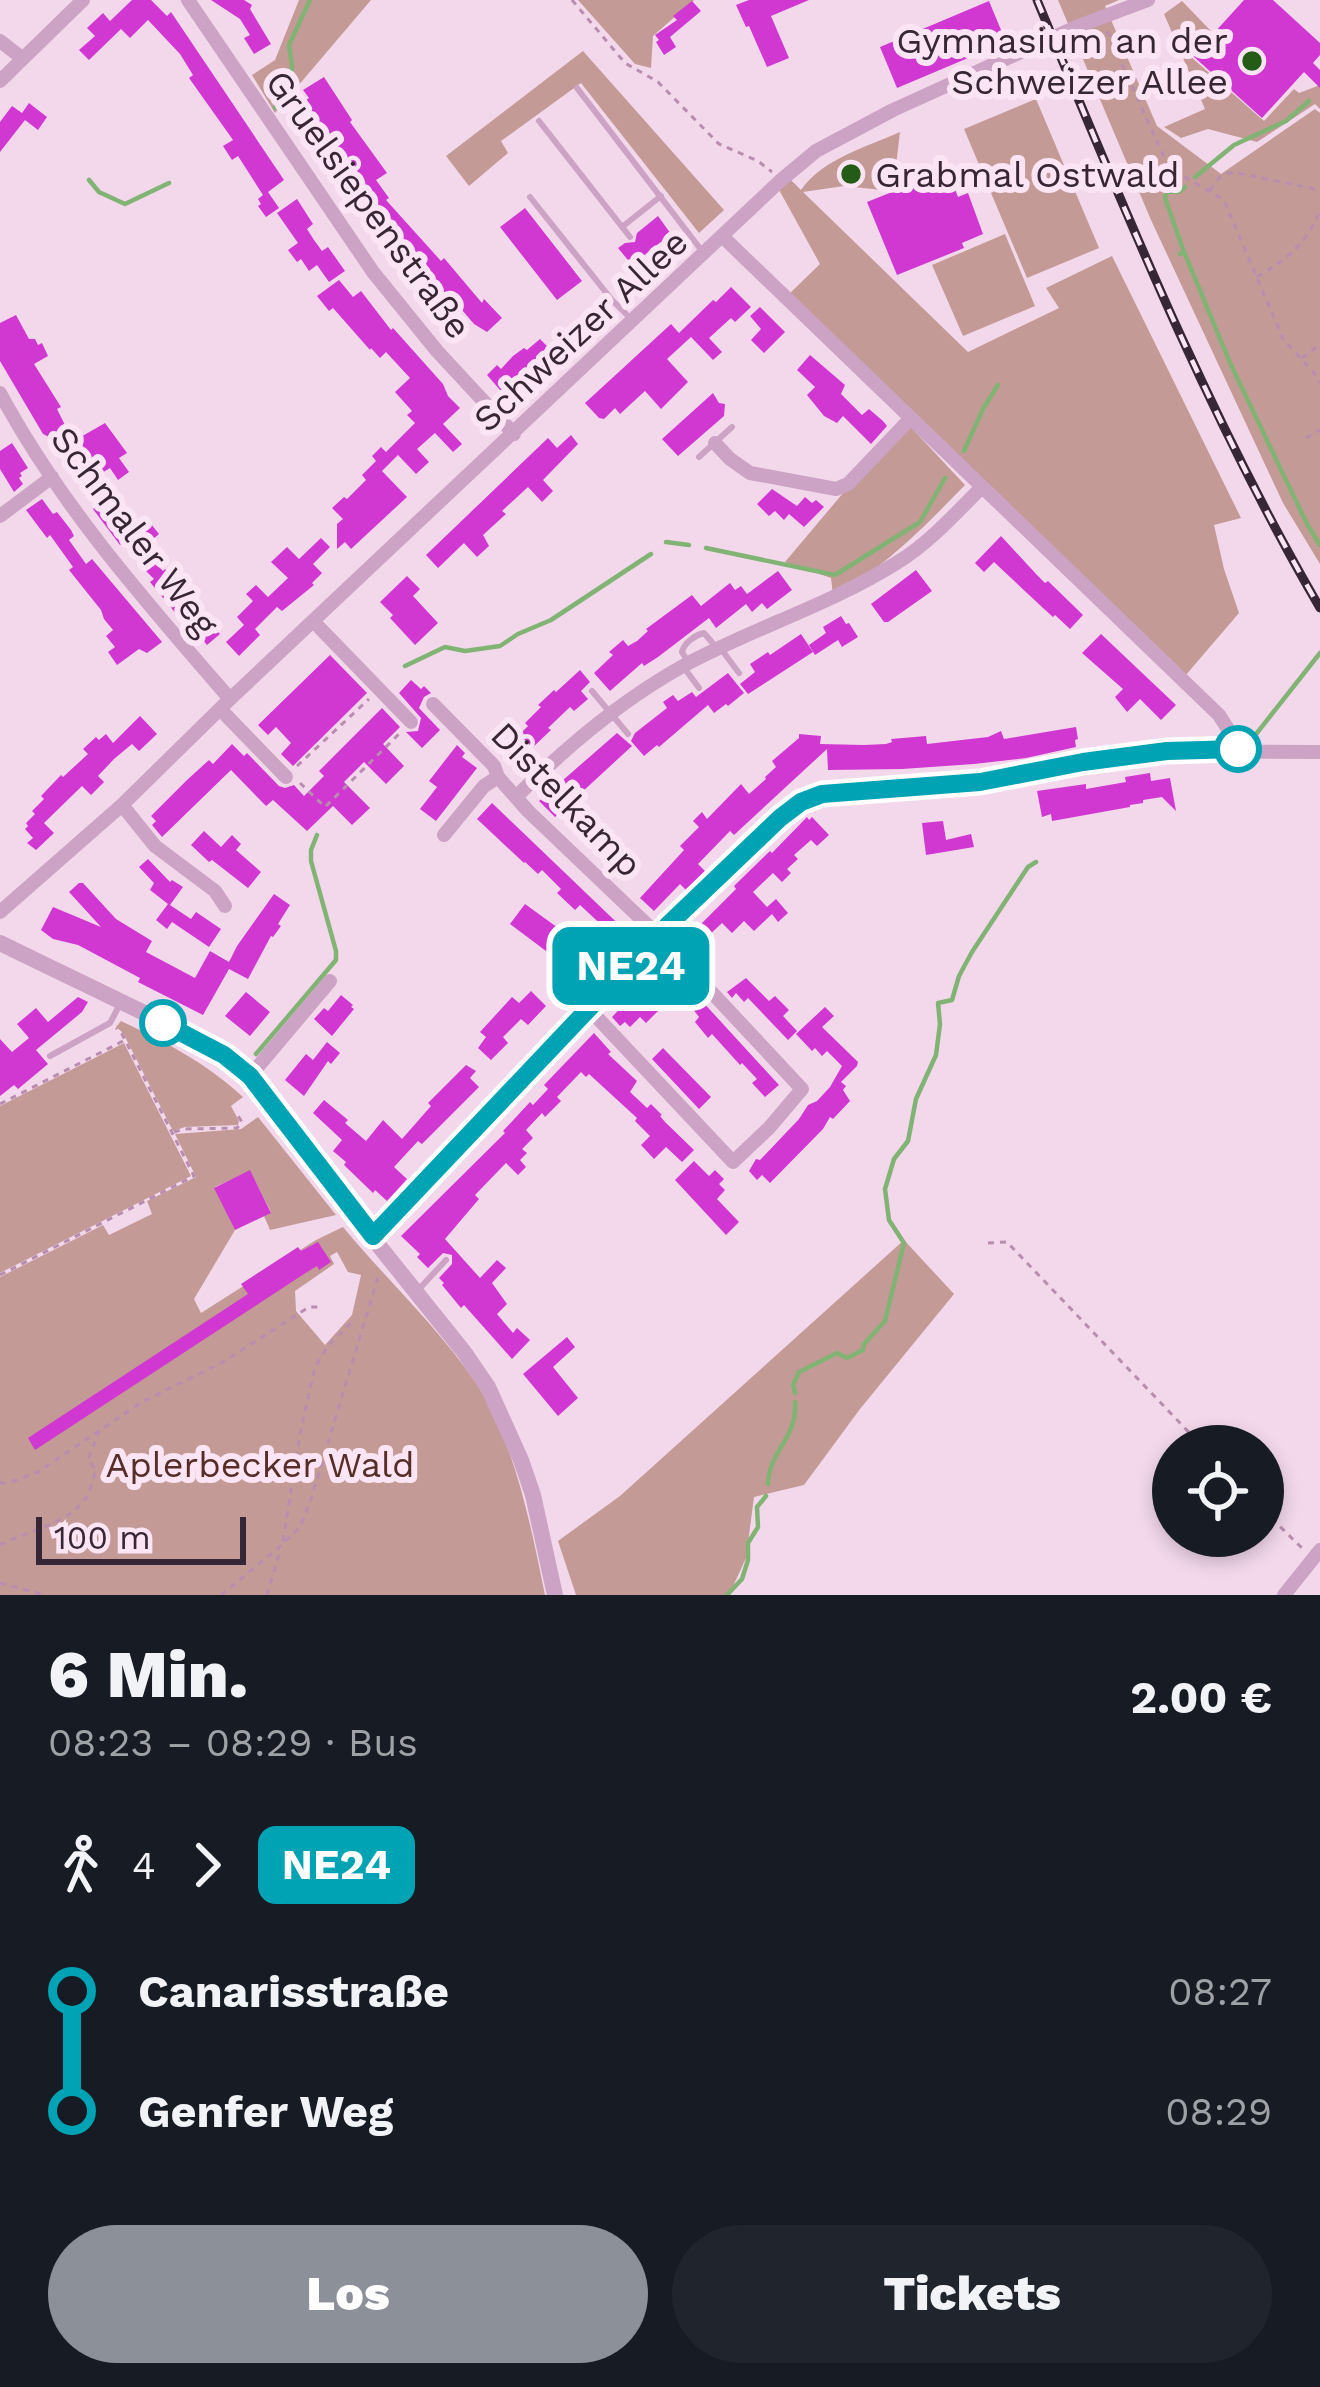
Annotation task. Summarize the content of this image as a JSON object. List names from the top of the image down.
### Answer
{
  "streets": {
    "street": [
      "Gruelsiepenstraße",
      "Schweizer Allee",
      "Schmaler Weg",
      "Distelkamp"
    ]
  },
  "crossings": [
    ["Gruelsiepenstraße", "Schweizer Allee"],
    ["Schweizer Allee", "Schmaler Weg"]
  ],
  "parks": ["Aplerbecker Wald"],
  "places": ["Gymnasium an der Schweizer Allee", "Grabmal Ostwald"],
  "lines": ["bus line NE24"],
  "scale_bar": "100 m",
  "page": {
    "on_map": "NE24",
    "scale": "100 m",
    "heading": ["6 Min.", "08:23 – 08:29 · Bus", "2.00 €"],
    "legs": ["4", "NE24"],
    "list": [
      {
        "name": "Canarisstraße",
        "value": "08:27"
      },
      {
        "name": "Genfer Weg",
        "value": "08:29"
      }
    ],
    "buttons": ["Los", "Tickets"]
  }
}
